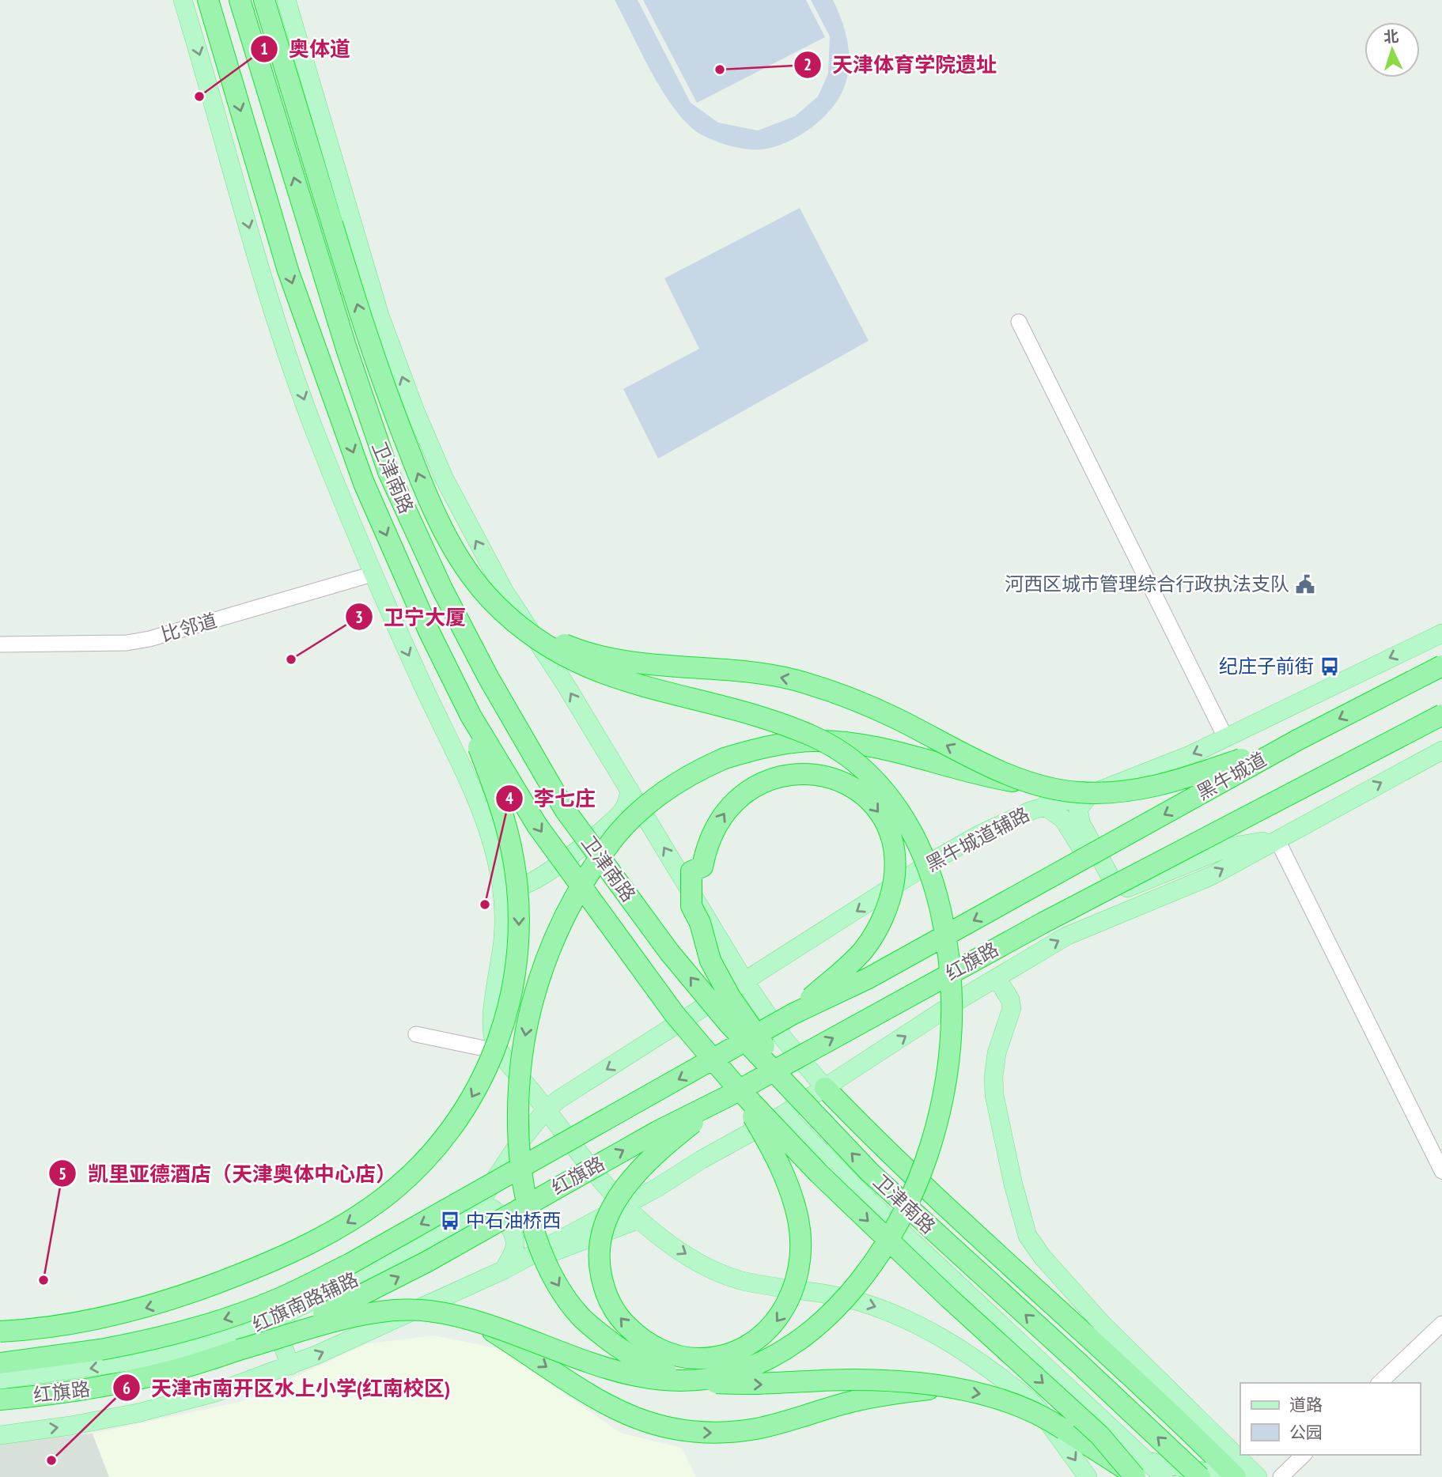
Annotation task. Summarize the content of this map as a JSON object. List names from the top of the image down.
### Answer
{
  "streets": {
    "highway": ["卫津南路", "黑牛城道", "红旗路"],
    "main road": ["黑牛城道辅路", "红旗南路辅路"],
    "street": ["比邻道"]
  },
  "crossings": [
    ["卫津南路", "红旗路"],
    ["黑牛城道", "红旗路"],
    ["黑牛城道辅路", "红旗南路辅路"]
  ],
  "places": {
    "other": [
      "天津体育学院遗址",
      "奥体道",
      "卫宁大厦",
      "李七庄",
      "凯里亚德酒店（天津奥体中心店）",
      "天津市南开区水上小学(红南校区)"
    ],
    "public building": ["河西区城市管理综合行政执法支队"],
    "bus stop": ["纪庄子前街", "中石油桥西"]
  },
  "legend": ["道路", "公园"],
  "north": "top"
}
